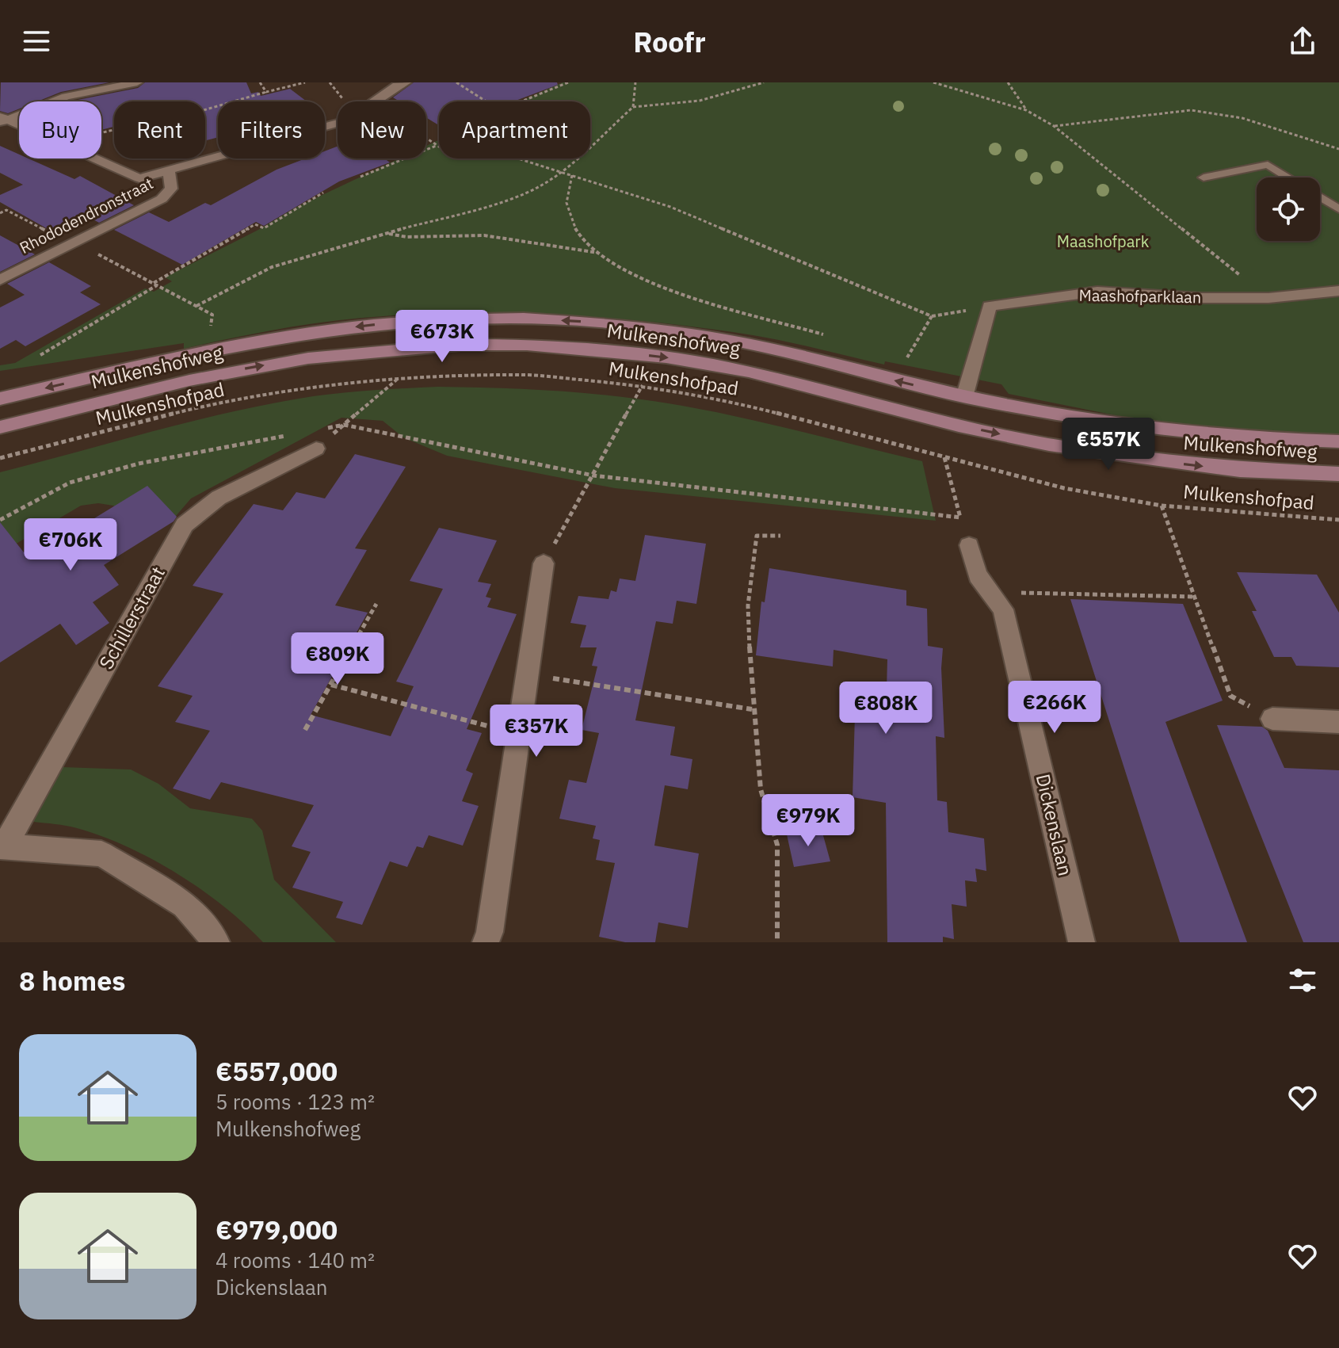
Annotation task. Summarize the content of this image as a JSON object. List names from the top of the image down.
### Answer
{
  "streets": {
    "street": [
      "Rhododendronstraat",
      "Maashofparklaan",
      "Mulkenshofweg",
      "Schillerstraat",
      "Dickenslaan"
    ],
    "path": ["Mulkenshofpad"]
  },
  "crossings": [
    ["Maashofparklaan", "Mulkenshofweg"]
  ],
  "parks": ["Maashofpark"],
  "page": {
    "header": "Roofr",
    "chip": [
      "Buy",
      "Rent",
      "Filters",
      "New",
      "Apartment"
    ],
    "price": [
      "€673K",
      "€557K",
      "€706K",
      "€809K",
      "€266K",
      "€808K",
      "€357K",
      "€979K"
    ],
    "heading": "8 homes",
    "list": [
      {
        "name": "€557,000",
        "note": "5 rooms · 123 m² · Mulkenshofweg"
      },
      {
        "name": "€979,000",
        "note": "4 rooms · 140 m² · Dickenslaan"
      }
    ]
  }
}
